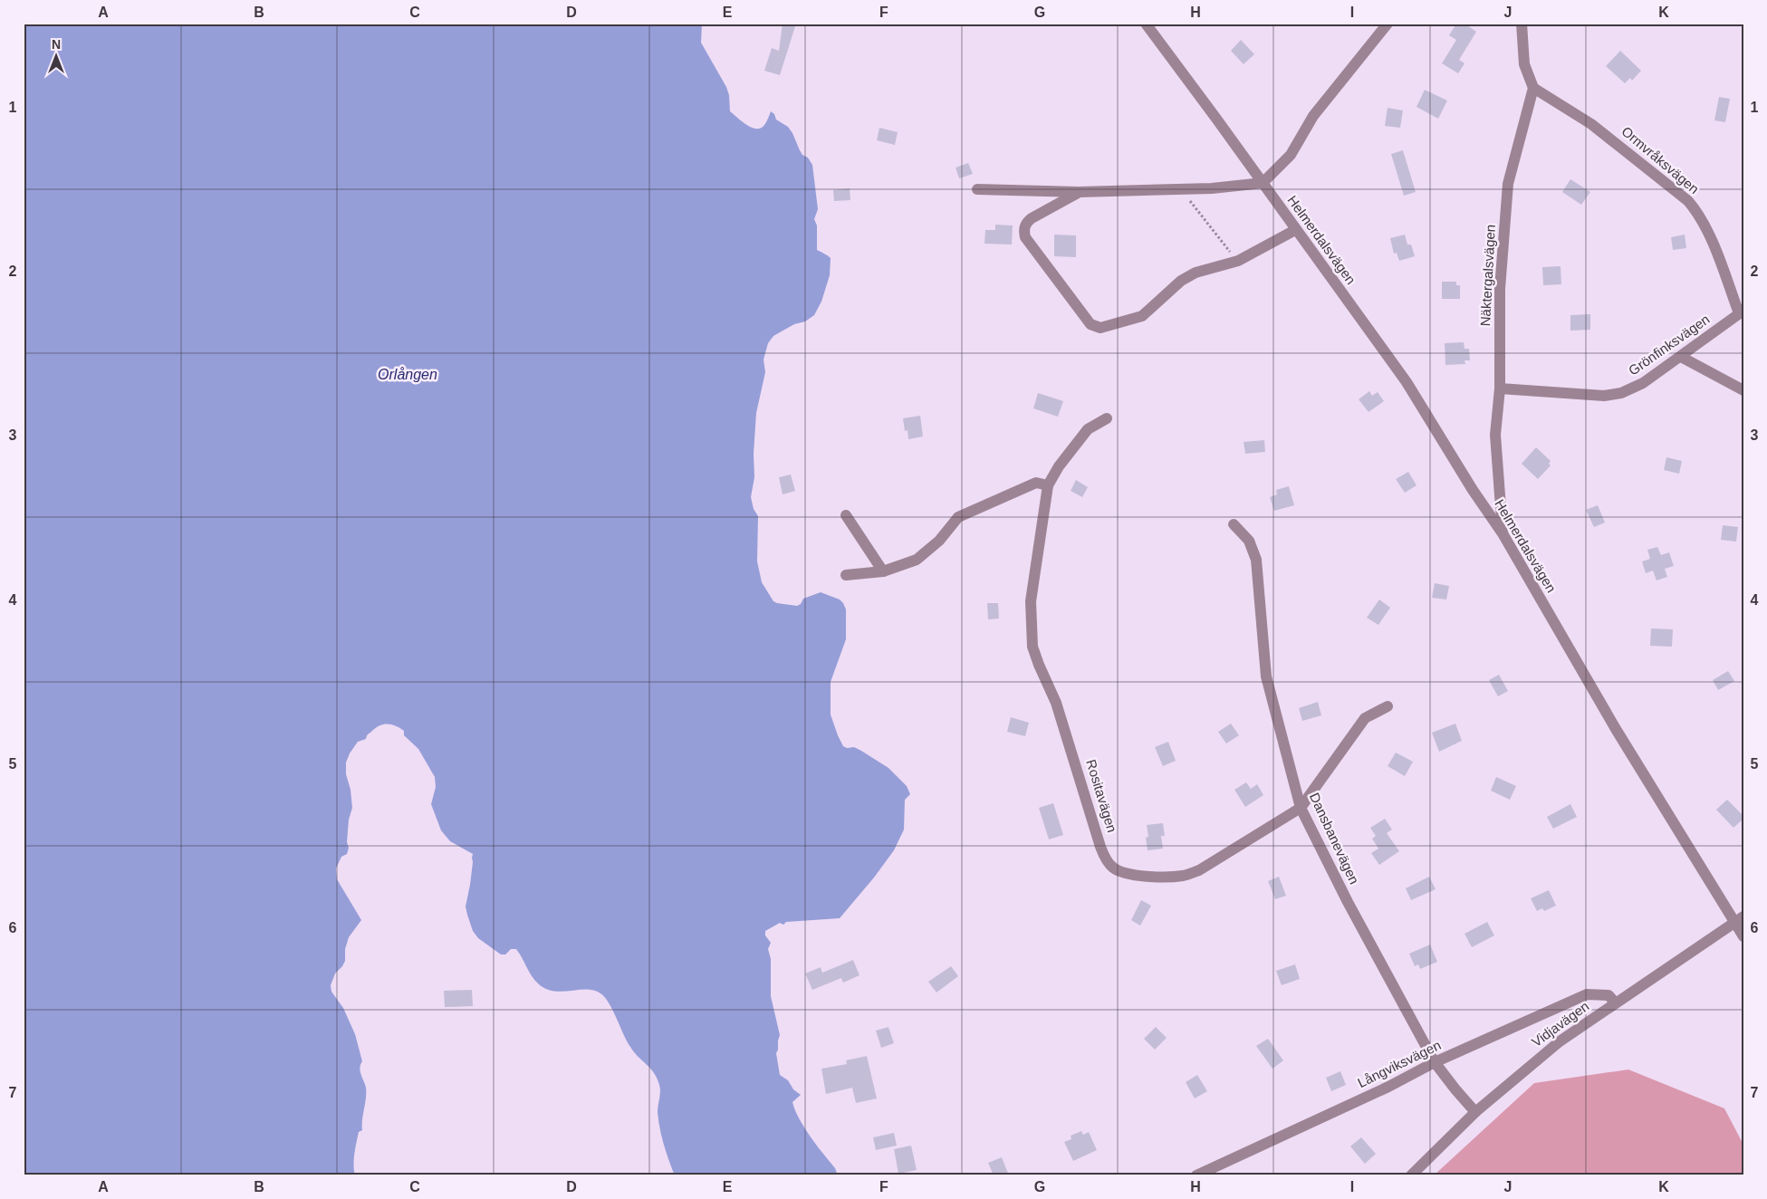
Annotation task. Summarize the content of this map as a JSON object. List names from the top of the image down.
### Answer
{
  "streets": {
    "street": [
      "Ormvråksvägen",
      "Helmerdalsvägen",
      "Näktergalsvägen",
      "Grönfinksvägen",
      "Rositavägen",
      "Dansbanevägen",
      "Vidjavägen",
      "Långviksvägen"
    ]
  },
  "crossings": [
    ["Ormvråksvägen", "Näktergalsvägen"],
    ["Ormvråksvägen", "Grönfinksvägen"],
    ["Helmerdalsvägen", "Näktergalsvägen"],
    ["Helmerdalsvägen", "Vidjavägen"],
    ["Näktergalsvägen", "Grönfinksvägen"],
    ["Rositavägen", "Dansbanevägen"],
    ["Dansbanevägen", "Vidjavägen"],
    ["Dansbanevägen", "Långviksvägen"],
    ["Vidjavägen", "Långviksvägen"]
  ],
  "water": ["Orlången"],
  "north": "top",
  "grid": {
    "columns": [
      "A",
      "B",
      "C",
      "D",
      "E",
      "F",
      "G",
      "H",
      "I",
      "J",
      "K"
    ],
    "rows": [
      "1",
      "2",
      "3",
      "4",
      "5",
      "6",
      "7"
    ]
  }
}
